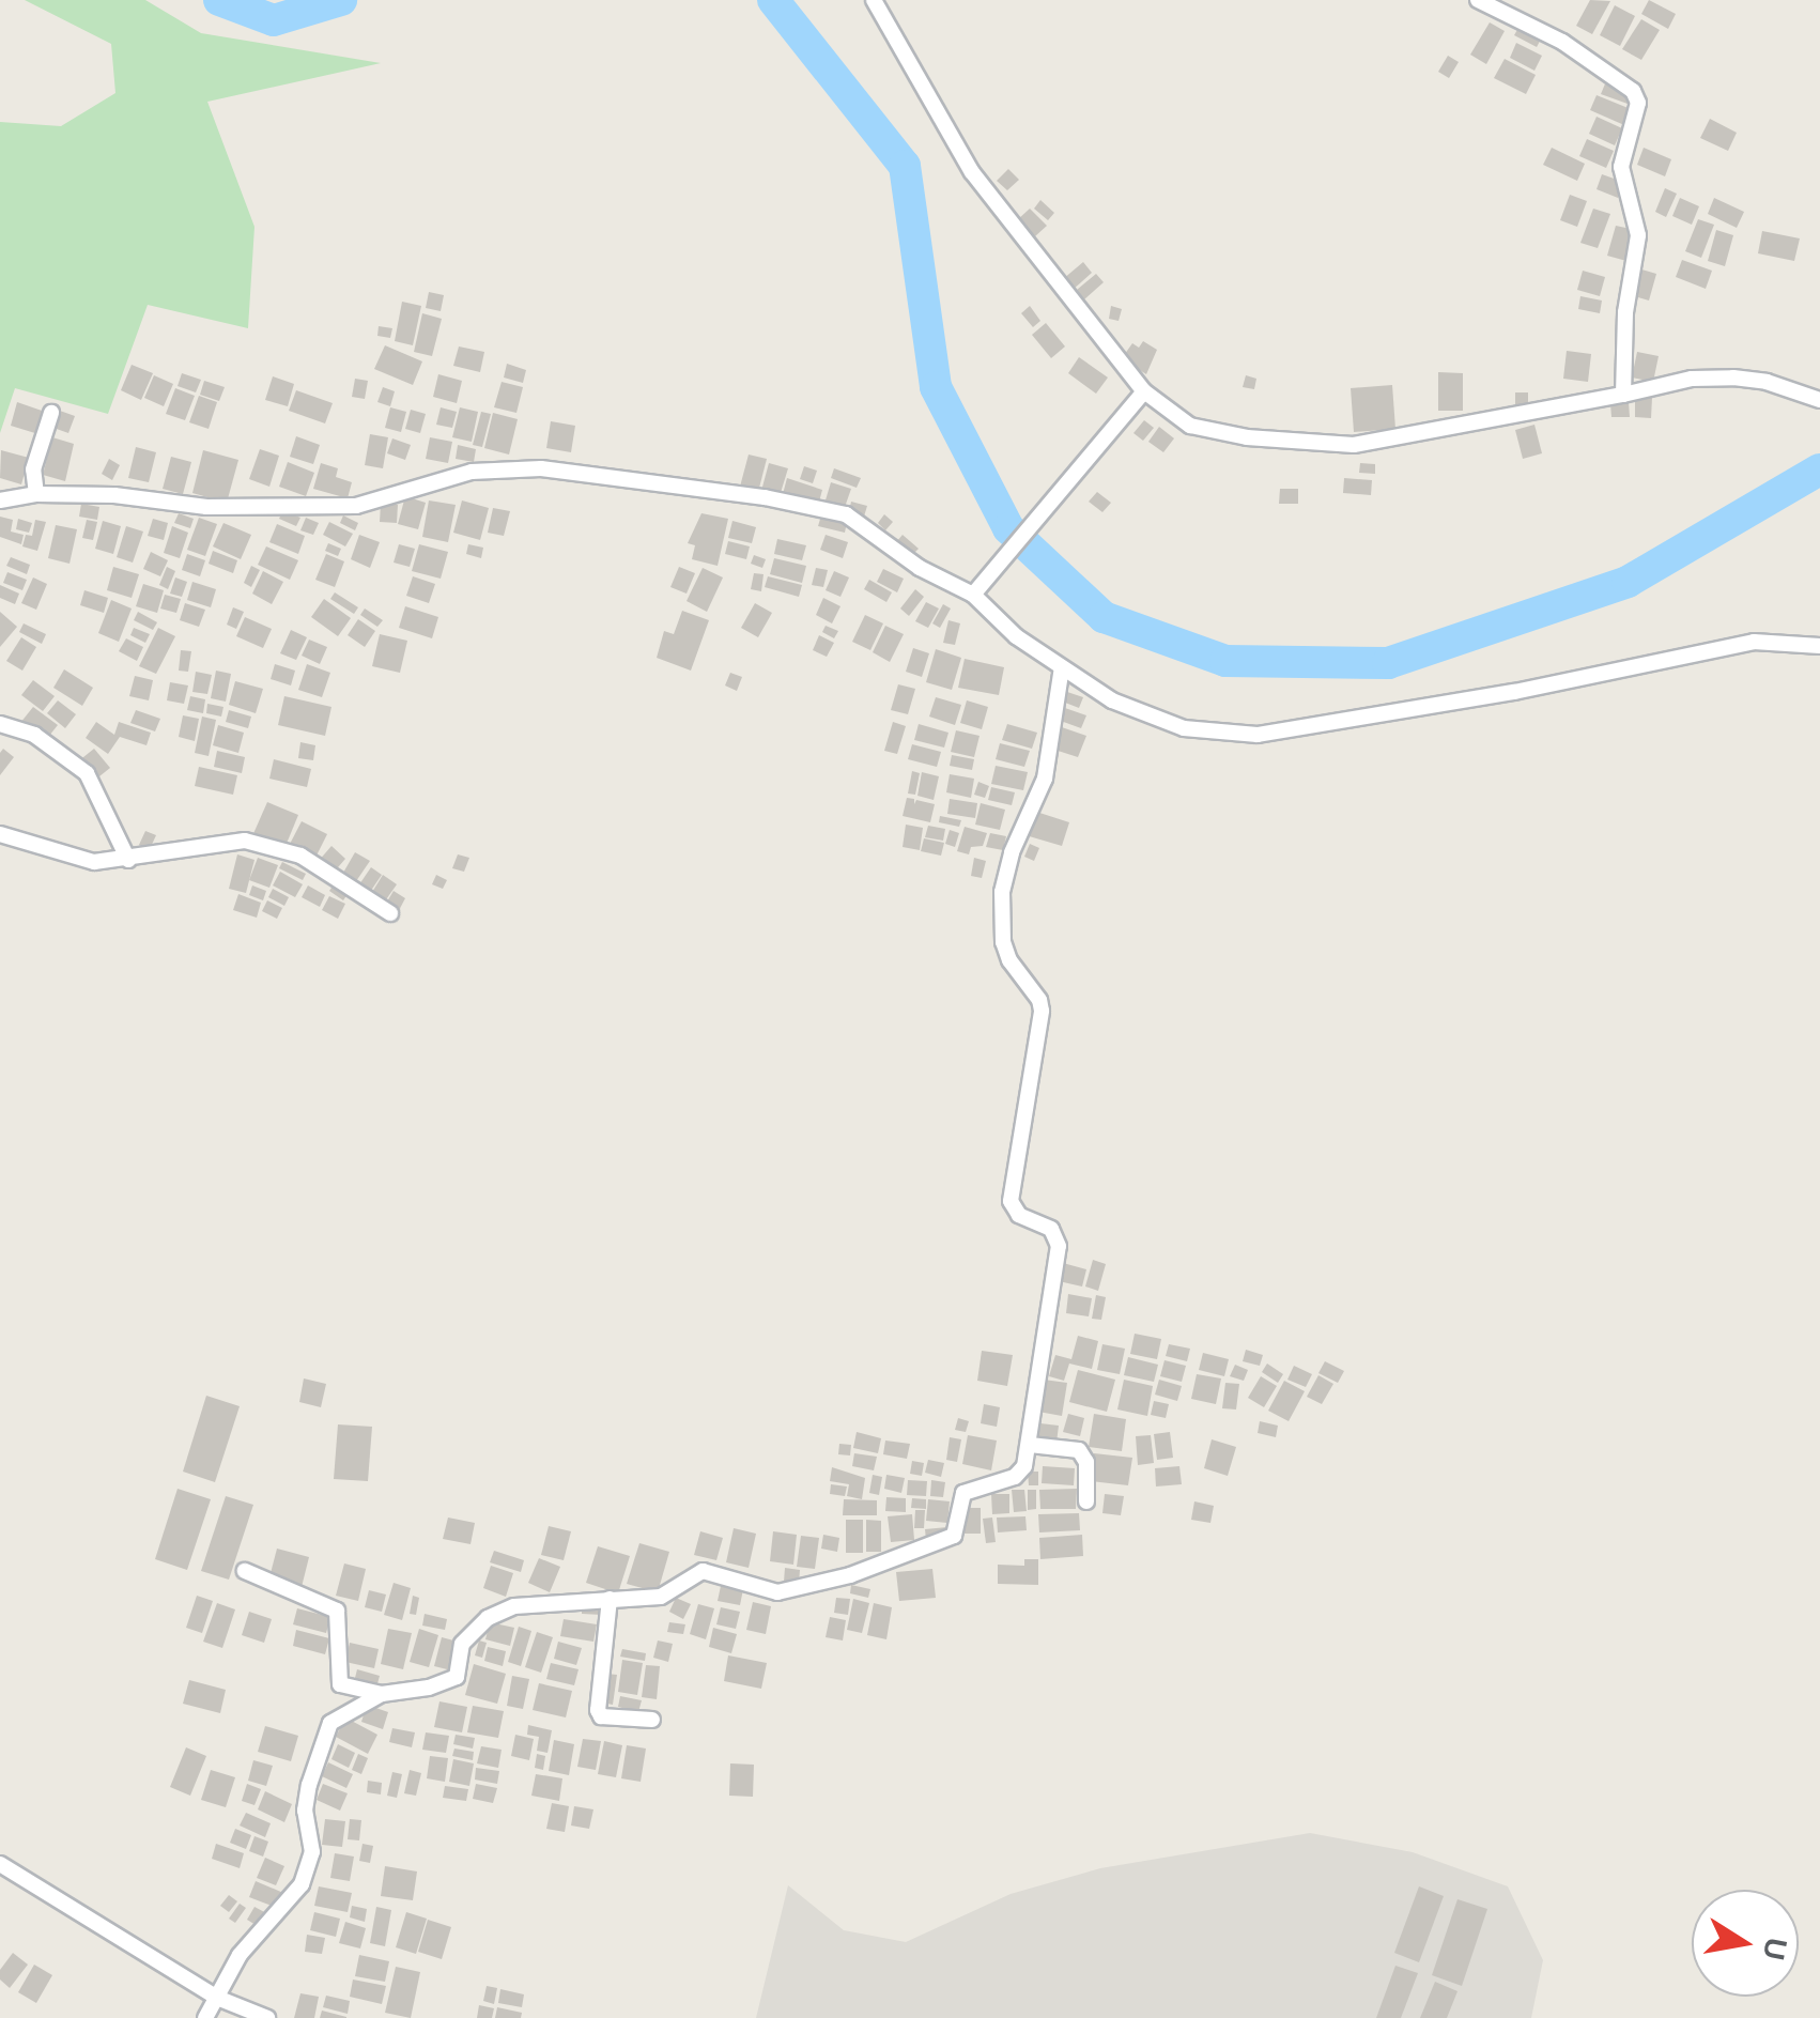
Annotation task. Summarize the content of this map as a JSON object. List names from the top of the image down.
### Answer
{
  "north": "right"
}
